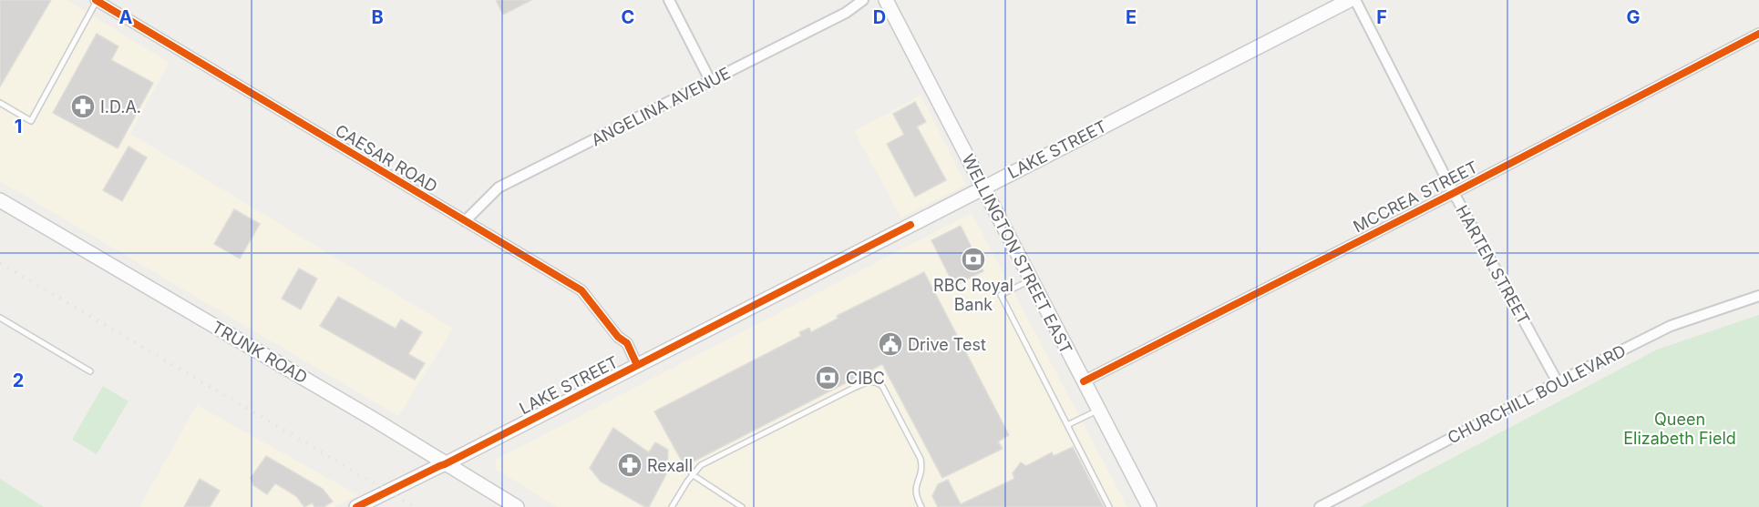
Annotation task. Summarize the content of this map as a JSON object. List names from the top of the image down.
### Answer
{
  "streets": {
    "main road": ["LAKE STREET", "WELLINGTON STREET EAST", "TRUNK ROAD"],
    "street": [
      "ANGELINA AVENUE",
      "CAESAR ROAD",
      "MCCREA STREET",
      "HARTEN STREET",
      "CHURCHILL BOULEVARD"
    ]
  },
  "crossings": [
    ["ANGELINA AVENUE", "CAESAR ROAD"],
    ["LAKE STREET", "CAESAR ROAD"],
    ["LAKE STREET", "WELLINGTON STREET EAST"],
    ["LAKE STREET", "TRUNK ROAD"],
    ["MCCREA STREET", "WELLINGTON STREET EAST"],
    ["MCCREA STREET", "HARTEN STREET"],
    ["HARTEN STREET", "CHURCHILL BOULEVARD"]
  ],
  "parks": ["Queen Elizabeth Field"],
  "places": {
    "pharmacy": ["I.D.A.", "Rexall"],
    "bank": ["RBC Royal Bank", "CIBC"],
    "public building": ["Drive Test"]
  },
  "grid": {
    "columns": [
      "A",
      "B",
      "C",
      "D",
      "E",
      "F",
      "G"
    ],
    "rows": ["1", "2"]
  }
}
